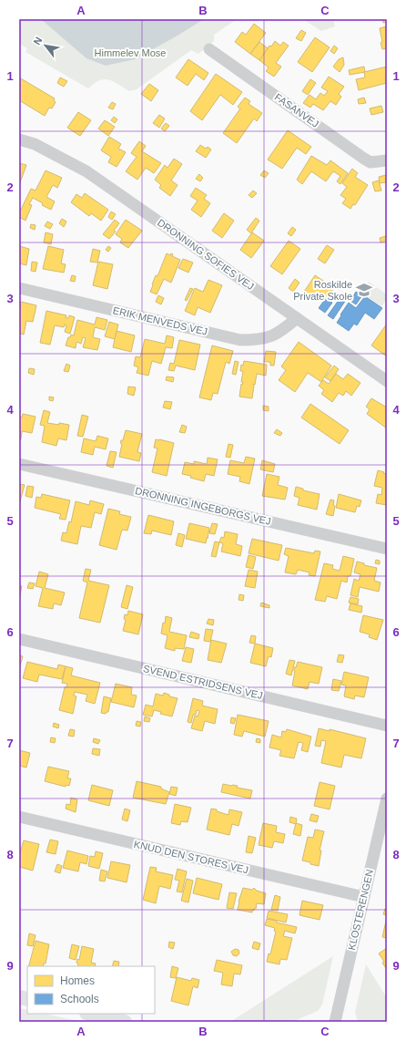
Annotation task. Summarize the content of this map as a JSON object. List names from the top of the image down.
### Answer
{
  "streets": {
    "street": [
      "FASANVEJ",
      "DRONNING SOFIES VEJ",
      "ERIK MENVEDS VEJ",
      "DRONNING INGEBORGS VEJ",
      "SVEND ESTRIDSENS VEJ",
      "KNUD DEN STORES VEJ",
      "KLOSTERENGEN"
    ]
  },
  "crossings": [
    ["DRONNING SOFIES VEJ", "ERIK MENVEDS VEJ"],
    ["KNUD DEN STORES VEJ", "KLOSTERENGEN"]
  ],
  "parks": ["Himmelev Mose"],
  "places": {
    "school or university": ["Roskilde Private Skole"]
  },
  "legend": ["Homes", "Schools"],
  "north": "top left",
  "grid": {
    "columns": ["A", "B", "C"],
    "rows": [
      "1",
      "2",
      "3",
      "4",
      "5",
      "6",
      "7",
      "8",
      "9"
    ]
  }
}
